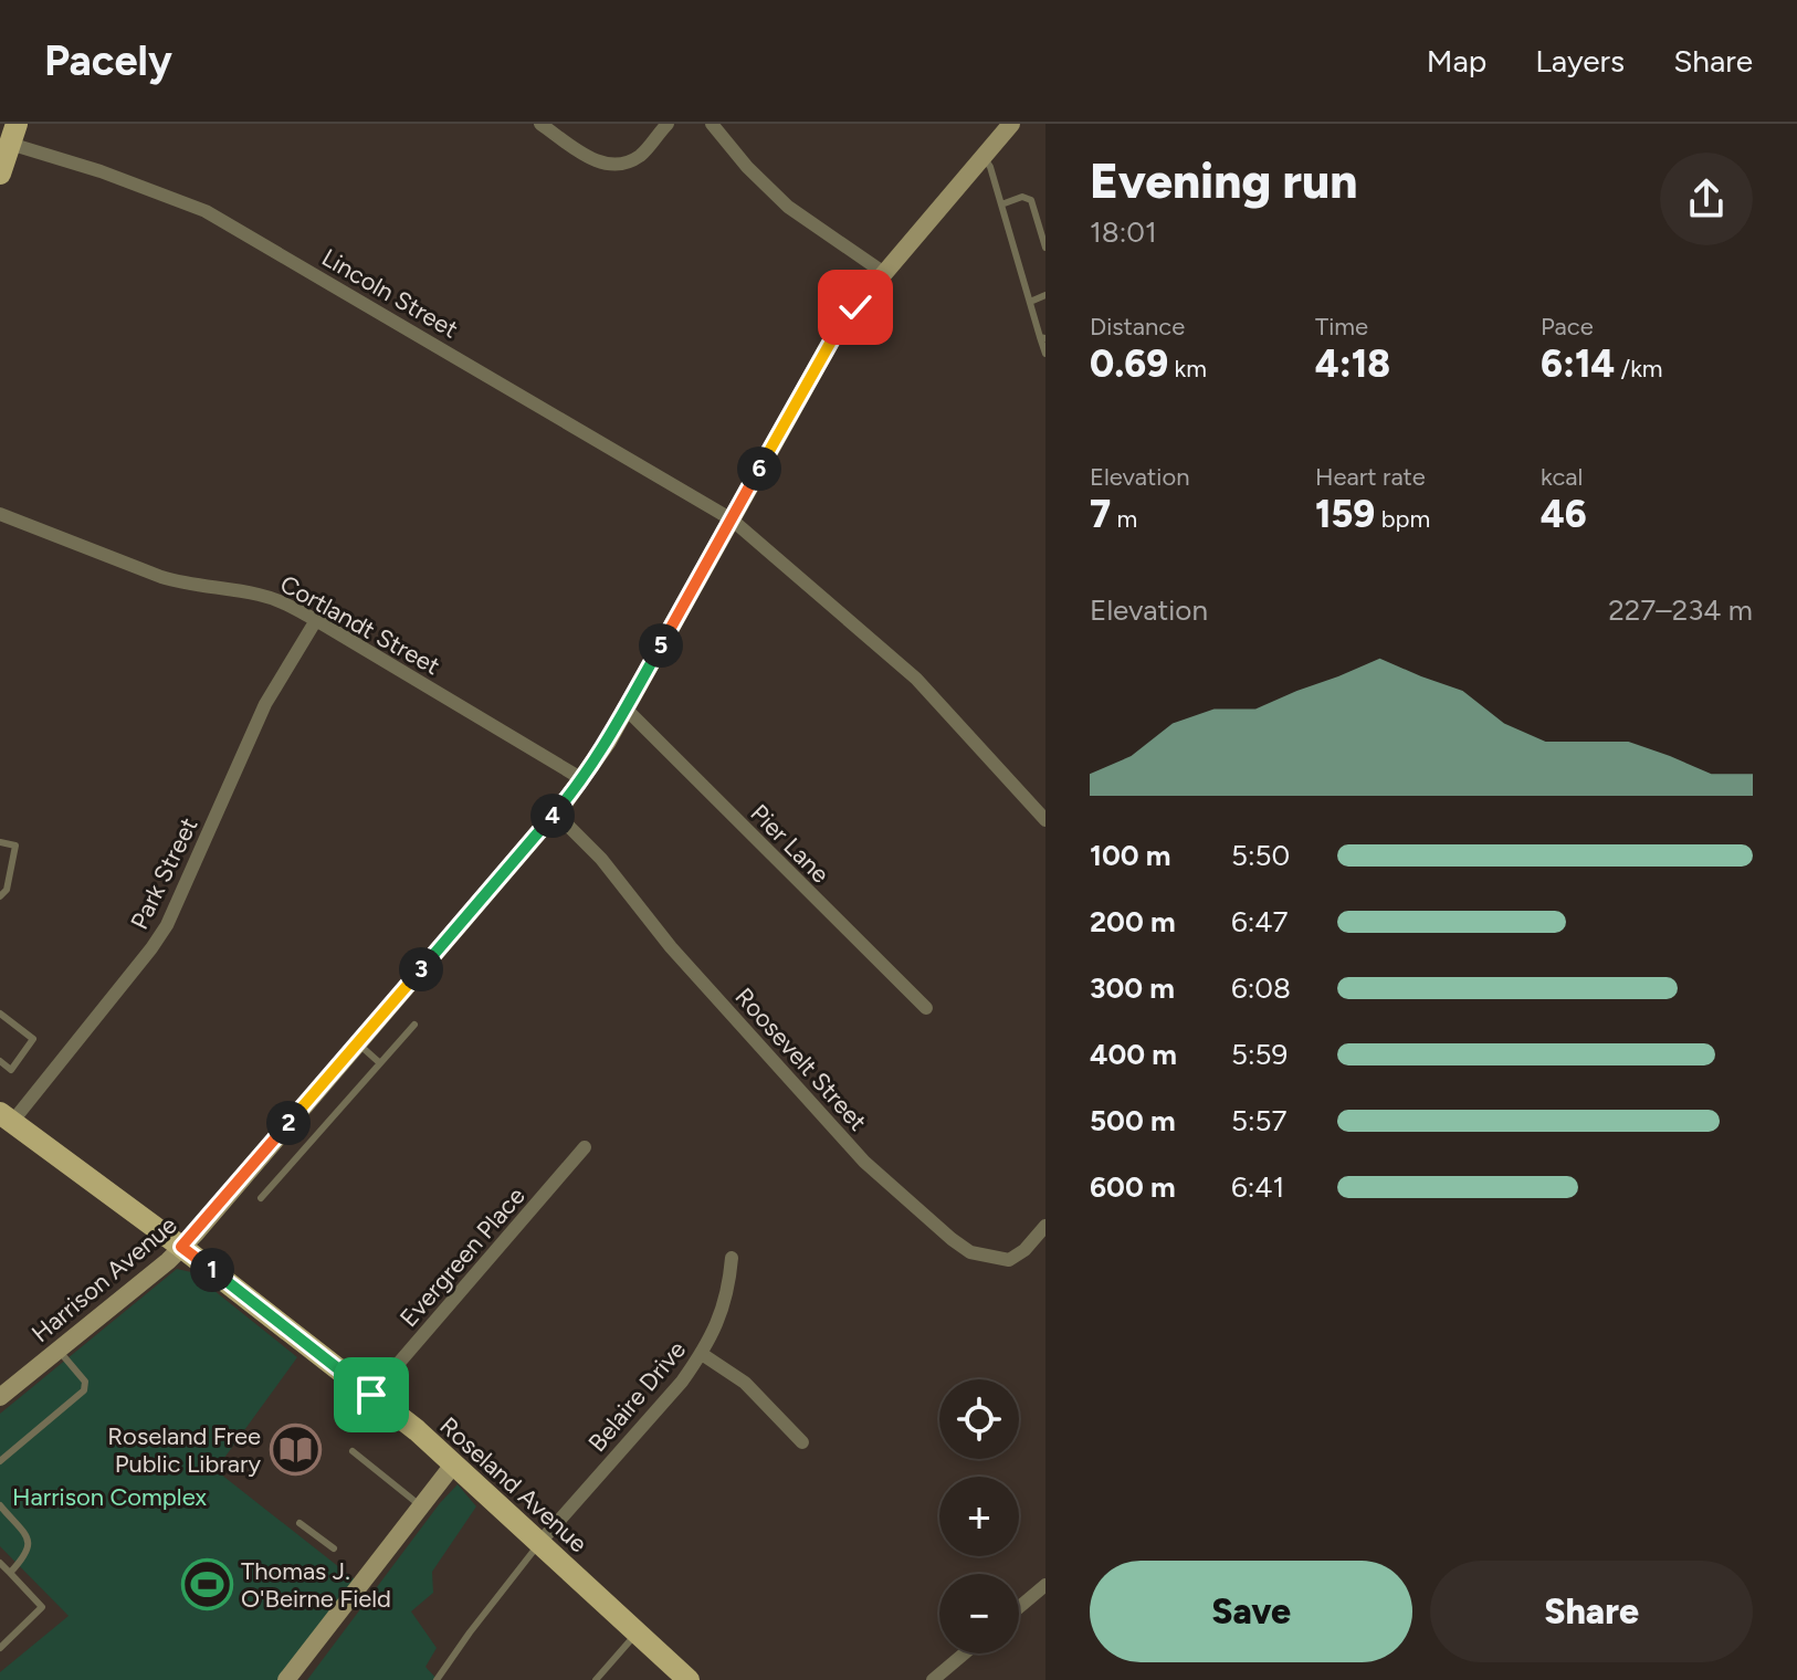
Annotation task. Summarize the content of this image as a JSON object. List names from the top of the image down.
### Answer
{
  "streets": {
    "main road": ["Roseland Avenue"],
    "street": [
      "Lincoln Street",
      "Cortlandt Street",
      "Pier Lane",
      "Park Street",
      "Roosevelt Street",
      "Evergreen Place",
      "Harrison Avenue",
      "Belaire Drive"
    ]
  },
  "crossings": [
    ["Lincoln Street", "Harrison Avenue"],
    ["Cortlandt Street", "Park Street"],
    ["Cortlandt Street", "Harrison Avenue"],
    ["Pier Lane", "Harrison Avenue"],
    ["Park Street", "Roseland Avenue"],
    ["Roosevelt Street", "Harrison Avenue"],
    ["Evergreen Place", "Roseland Avenue"],
    ["Harrison Avenue", "Roseland Avenue"],
    ["Belaire Drive", "Roseland Avenue"]
  ],
  "parks": ["Harrison Complex"],
  "places": {
    "library": ["Roseland Free Public Library"],
    "sports": ["Thomas J. O'Beirne Field"]
  },
  "page": {
    "header": "Pacely",
    "nav": ["Map", "Layers", "Share"],
    "heading": ["Evening run", "18:01"],
    "stats": [
      ["Distance", "0.69 km"],
      ["Time", "4:18"],
      ["Pace", "6:14 /km"],
      ["Elevation", "7 m"],
      ["Heart rate", "159 bpm"],
      ["kcal", "46"]
    ],
    "pins": [
      "6",
      "5",
      "4",
      "3",
      "2",
      "1"
    ],
    "chart": ["Elevation", "227–234 m"],
    "list": [
      {
        "name": "100 m",
        "note": "5:50"
      },
      {
        "name": "200 m",
        "note": "6:47"
      },
      {
        "name": "300 m",
        "note": "6:08"
      },
      {
        "name": "400 m",
        "note": "5:59"
      },
      {
        "name": "500 m",
        "note": "5:57"
      },
      {
        "name": "600 m",
        "note": "6:41"
      }
    ],
    "map_buttons": ["+", "−"],
    "buttons": ["Save", "Share"]
  }
}
